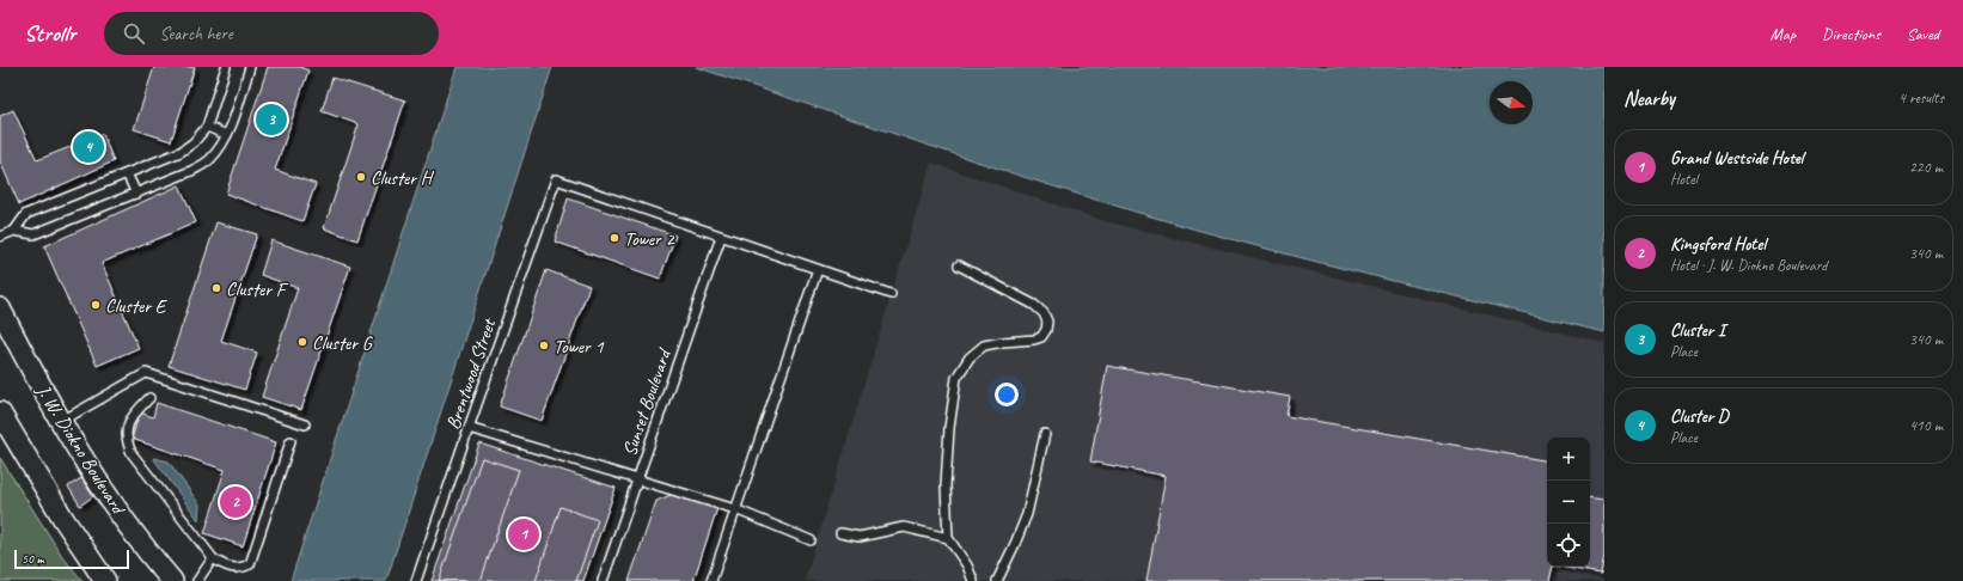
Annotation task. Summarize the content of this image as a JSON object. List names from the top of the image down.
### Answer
{
  "streets": {
    "street": ["J. W. Diokno Boulevard"],
    "lane": ["Brentwood Street", "Sunset Boulevard"]
  },
  "crossings": [
    ["Brentwood Street", "Sunset Boulevard"]
  ],
  "places": [
    "Cluster H",
    "Tower 2",
    "Cluster F",
    "Cluster E",
    "Cluster G",
    "Tower 1"
  ],
  "scale_bar": "50 m",
  "north": "right",
  "page": {
    "header": "Strollr",
    "search": "Search here",
    "nav": ["Map", "Directions", "Saved"],
    "heading": ["Nearby", "4 results"],
    "pins": [
      "3",
      "4",
      "2",
      "1"
    ],
    "list": [
      {
        "mark": "1",
        "name": "Grand Westside Hotel",
        "note": "Hotel",
        "value": "220 m"
      },
      {
        "mark": "2",
        "name": "Kingsford Hotel",
        "note": "Hotel · J. W. Diokno Boulevard",
        "value": "340 m"
      },
      {
        "mark": "3",
        "name": "Cluster I",
        "note": "Place",
        "value": "340 m"
      },
      {
        "mark": "4",
        "name": "Cluster D",
        "note": "Place",
        "value": "410 m"
      }
    ],
    "map_buttons": ["+", "−"],
    "scale": "50 m"
  }
}
